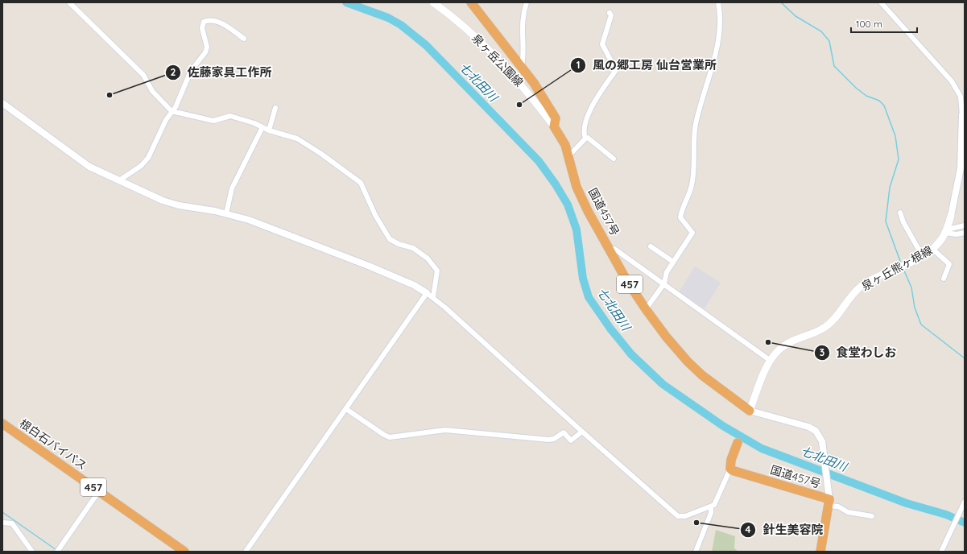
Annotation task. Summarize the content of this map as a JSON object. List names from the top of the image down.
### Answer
{
  "streets": {
    "highway": ["国道457号", "457", "根白石バイパス"],
    "main road": ["泉ヶ岳公園線", "泉ヶ丘熊ヶ根線"]
  },
  "crossings": [
    ["泉ヶ岳公園線", "国道457号"],
    ["国道457号", "泉ヶ丘熊ヶ根線"]
  ],
  "water": ["七北田川"],
  "places": [
    "佐藤家具工作所",
    "風の郷工房 仙台営業所",
    "食堂わしお",
    "針生美容院"
  ],
  "scale_bar": "100 m"
}
